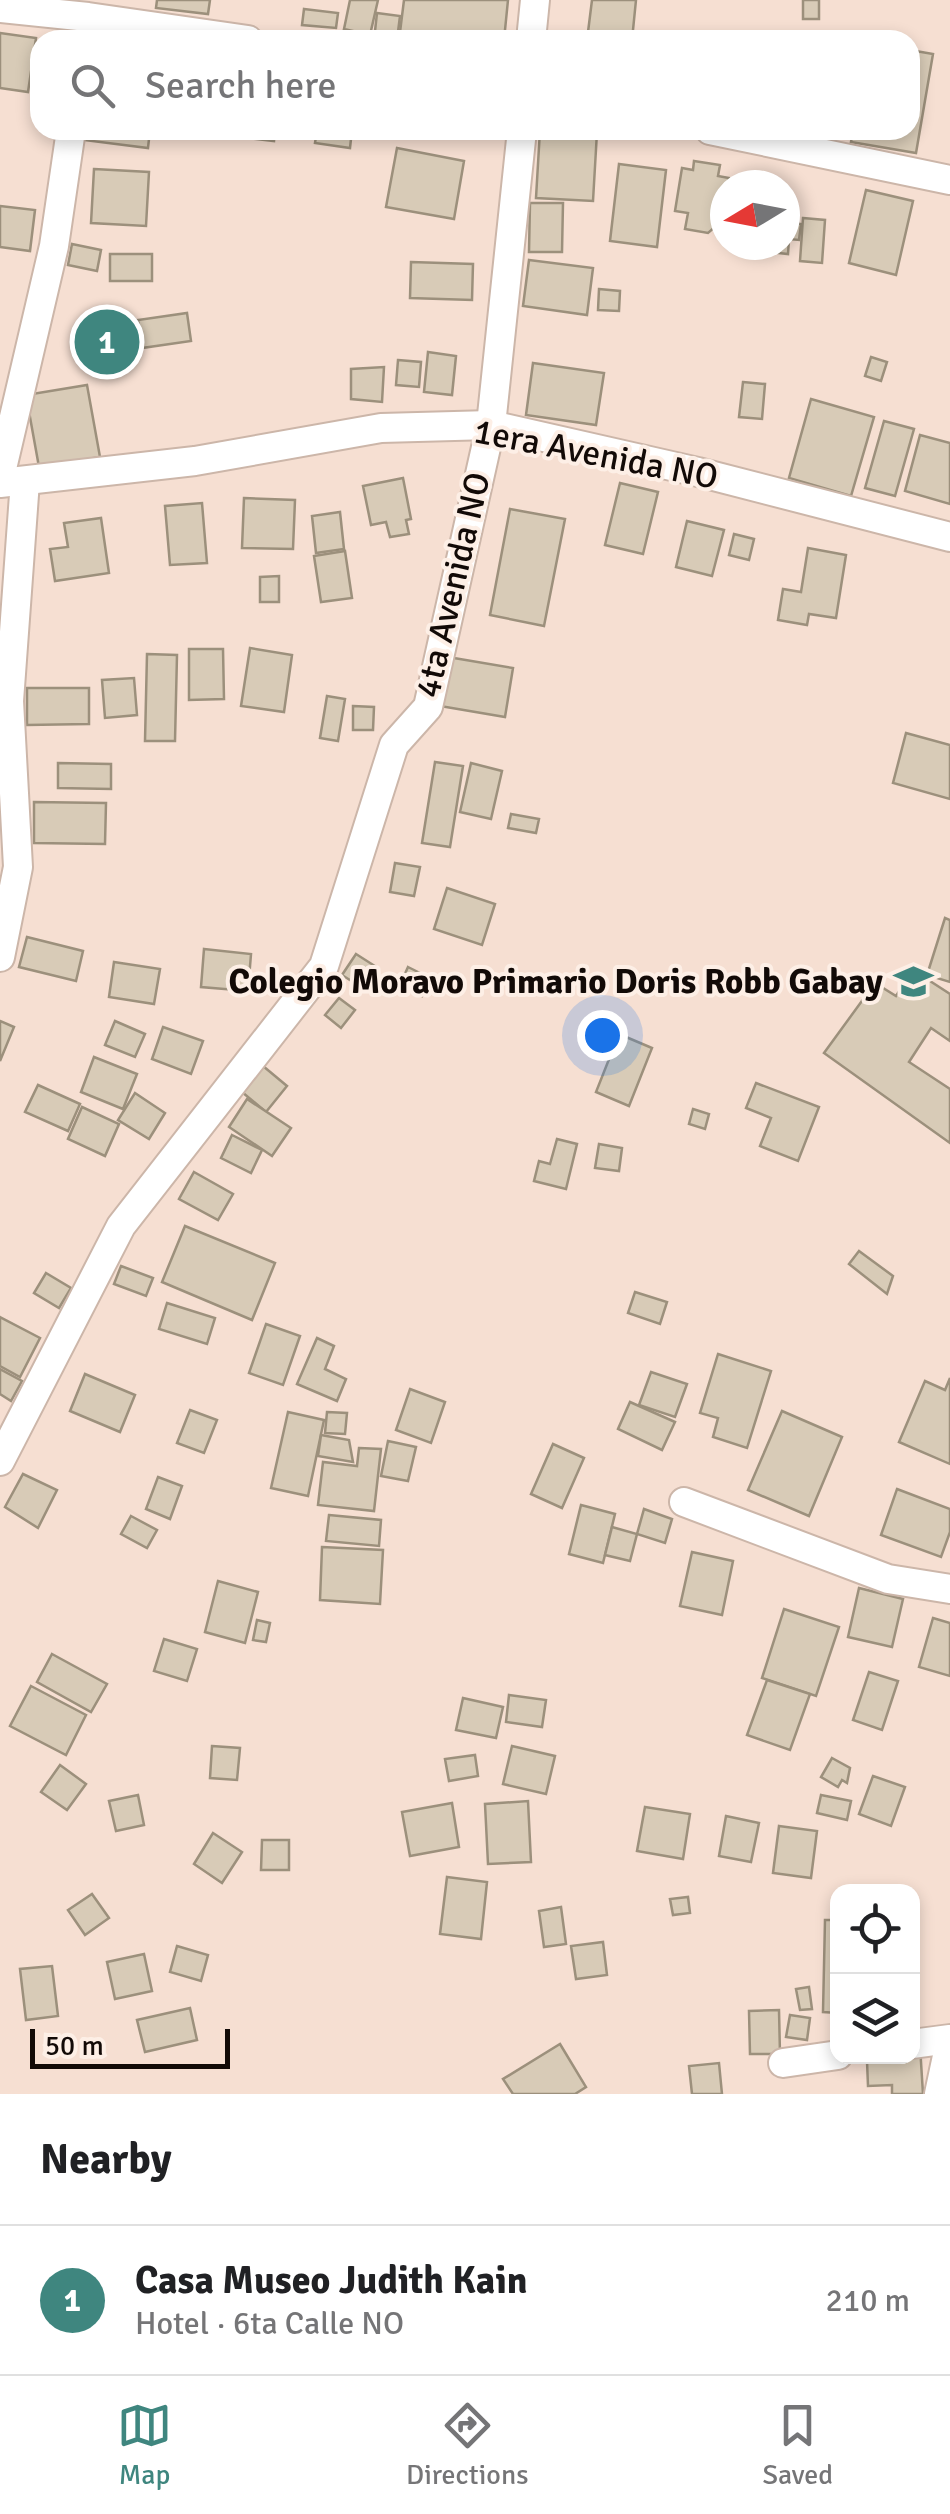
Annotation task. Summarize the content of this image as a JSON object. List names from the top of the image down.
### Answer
{
  "streets": {
    "street": ["1era Avenida NO", "4ta Avenida NO"]
  },
  "crossings": [
    ["1era Avenida NO", "4ta Avenida NO"]
  ],
  "places": {
    "school or university": ["Colegio Moravo Primario Doris Robb Gabay"]
  },
  "scale_bar": "50 m",
  "north": "left",
  "page": {
    "search": "Search here",
    "pins": "1",
    "scale": "50 m",
    "heading": "Nearby",
    "list": [
      {
        "mark": "1",
        "name": "Casa Museo Judith Kain",
        "note": "Hotel · 6ta Calle NO",
        "value": "210 m"
      }
    ],
    "nav": ["Map", "Directions", "Saved"]
  }
}
